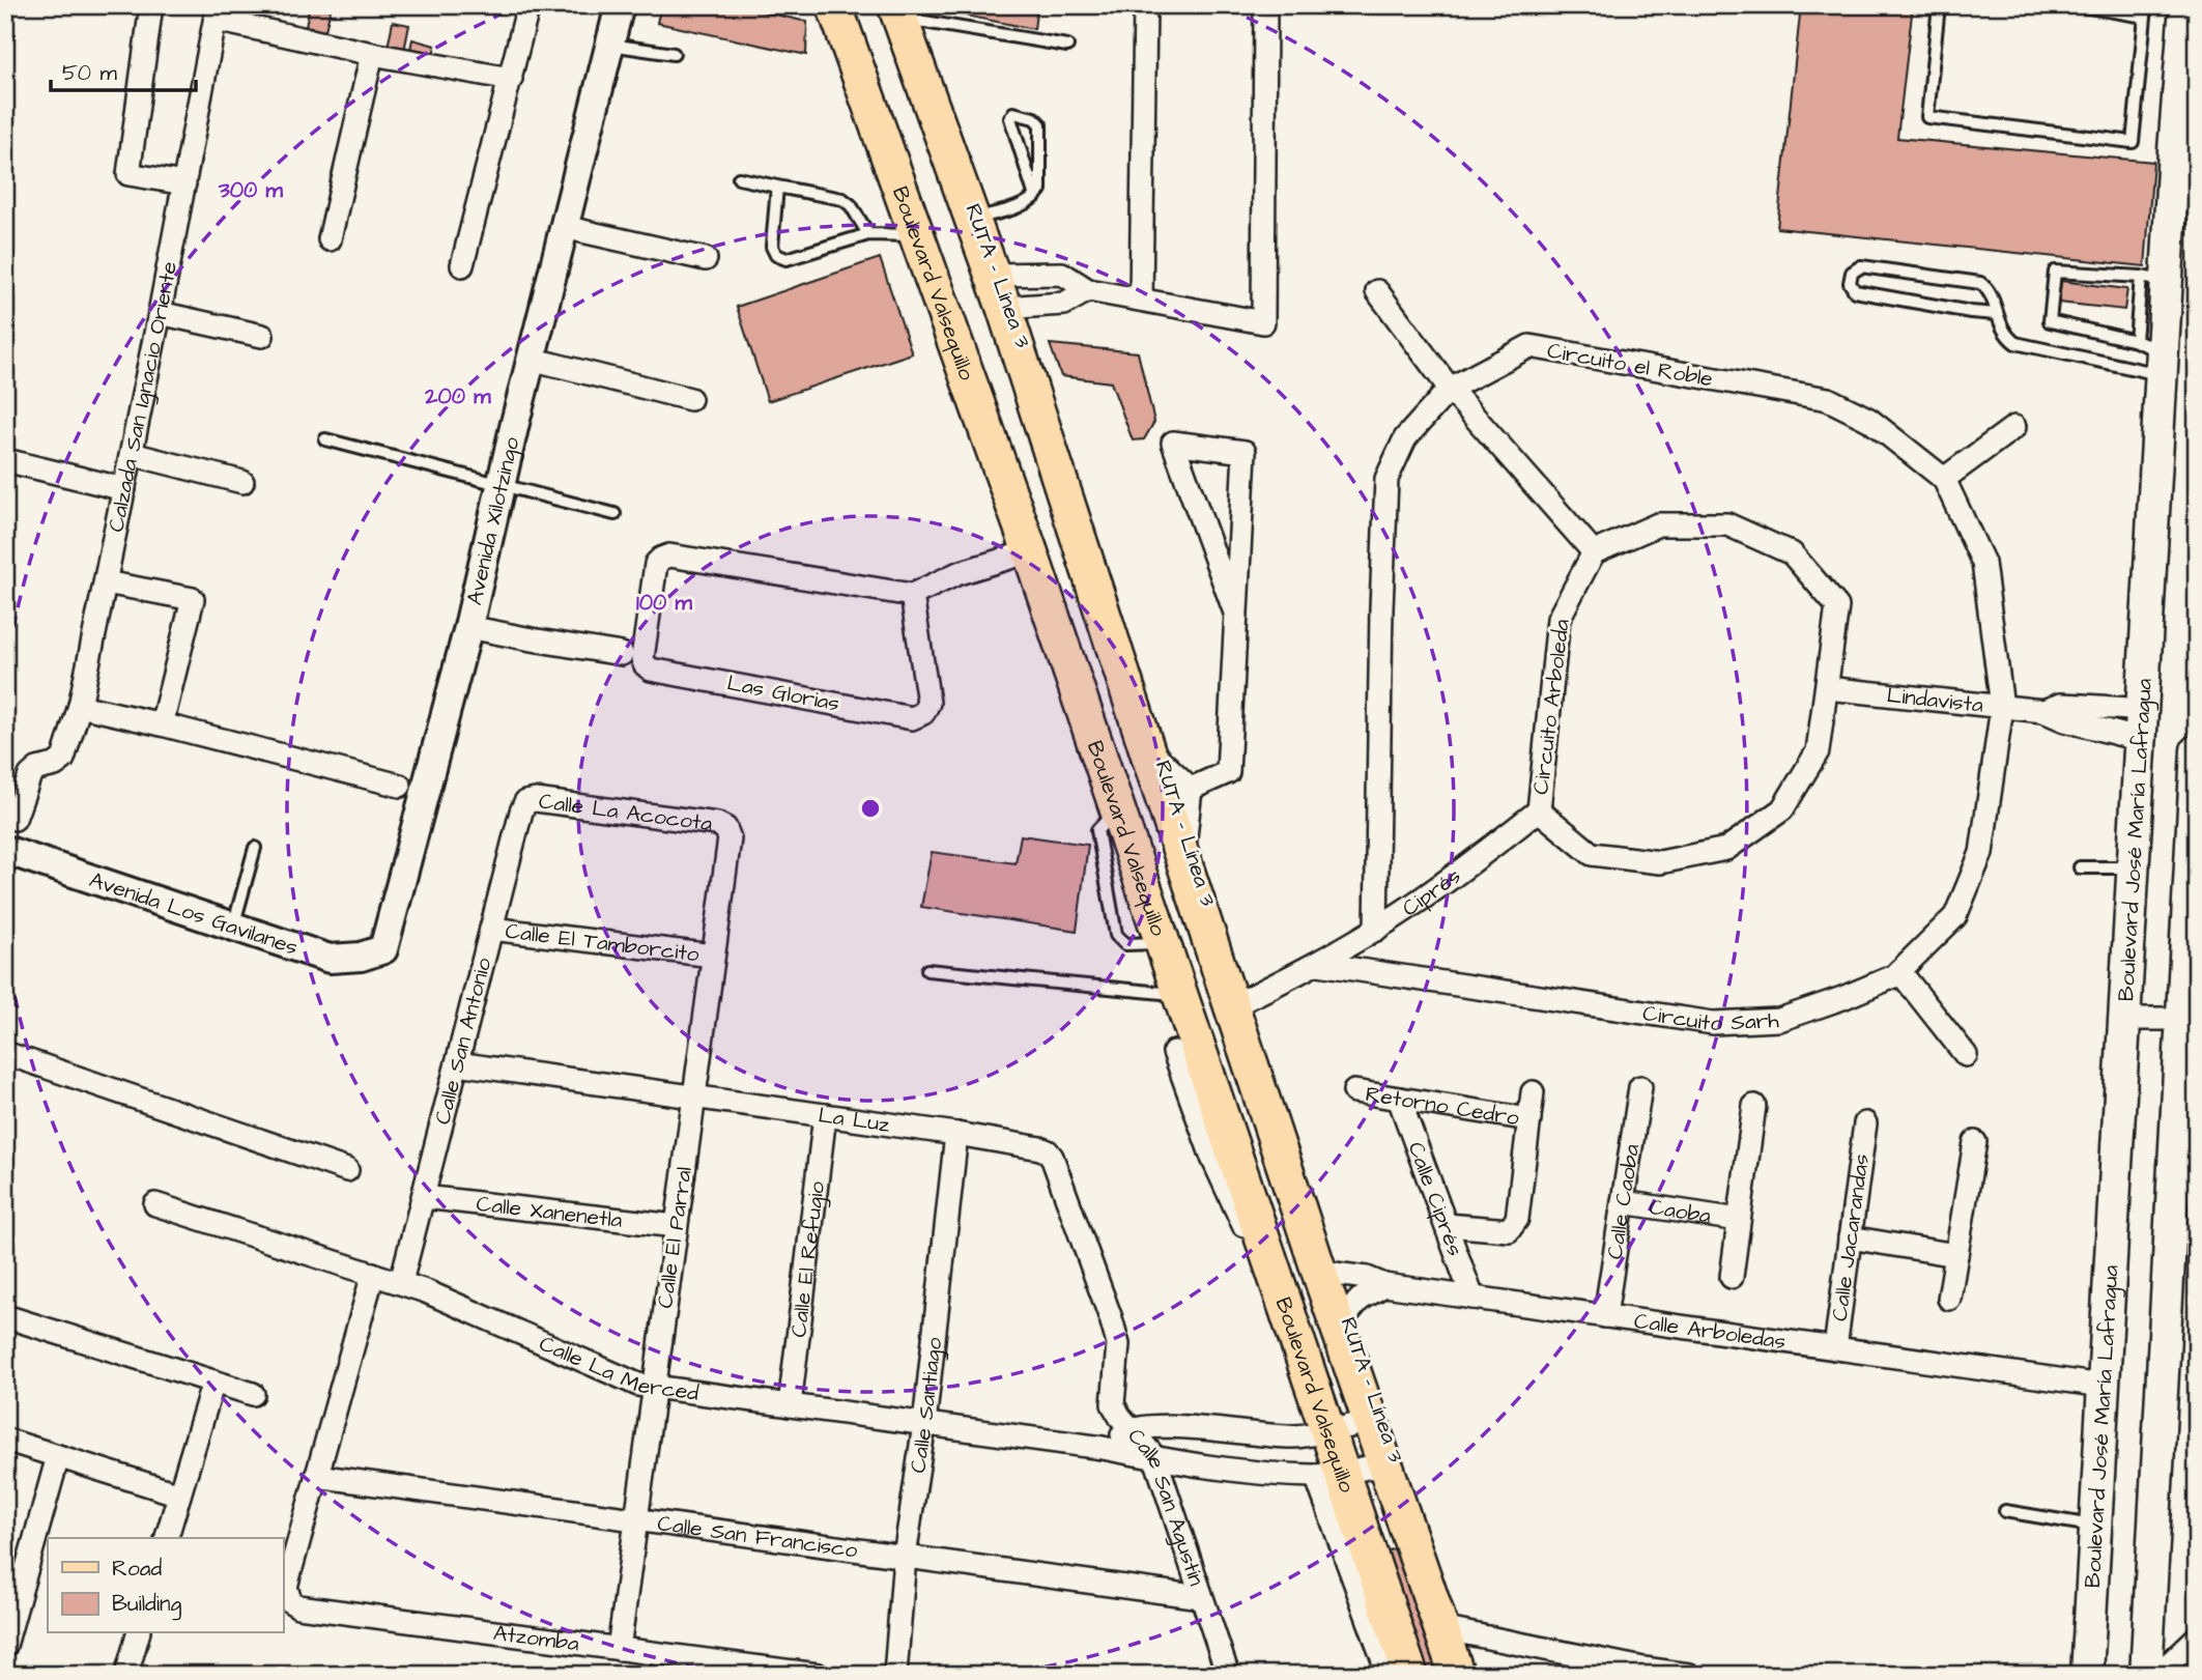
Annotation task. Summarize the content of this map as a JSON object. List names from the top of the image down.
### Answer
{
  "streets": {
    "main road": ["Boulevard Valsequillo", "Boulevard José María Lafragua"],
    "street": [
      "Circuito el Roble",
      "Calzada San Ignacio Oriente",
      "Avenida Xilotzingo",
      "Las Glorias",
      "Lindavista",
      "Circuito Arboleda",
      "Calle La Acocota",
      "Ciprés",
      "Avenida Los Gavilanes",
      "Calle El Tamborcito",
      "Circuito Sarh",
      "Calle San Antonio",
      "Retorno Cedro",
      "La Luz",
      "Calle Ciprés",
      "Calle Caoba",
      "Calle Xanenetla",
      "Caoba",
      "Calle Jacarandas",
      "Calle El Parral",
      "Calle El Refugio",
      "Calle Arboledas",
      "Calle La Merced",
      "Calle Santiago",
      "Calle San Agustín",
      "Calle San Francisco",
      "Atzomba"
    ],
    "lane": ["RUTA - Línea 3"]
  },
  "crossings": [
    ["RUTA - Línea 3", "Boulevard Valsequillo"],
    ["RUTA - Línea 3", "Calle La Merced"],
    ["Boulevard Valsequillo", "Calle Arboledas"],
    ["Boulevard Valsequillo", "Calle La Merced"],
    ["Circuito el Roble", "Lindavista"],
    ["Circuito el Roble", "Ciprés"],
    ["Circuito el Roble", "Circuito Sarh"],
    ["Avenida Xilotzingo", "Avenida Los Gavilanes"],
    ["Lindavista", "Circuito Arboleda"],
    ["Lindavista", "Boulevard José María Lafragua"],
    ["Lindavista", "Circuito Sarh"],
    ["Circuito Arboleda", "Ciprés"],
    ["Calle La Acocota", "Calle San Antonio"],
    ["Calle La Acocota", "Calle El Parral"],
    ["Boulevard José María Lafragua", "Calle Arboledas"],
    ["Ciprés", "Circuito Sarh"],
    ["Calle El Tamborcito", "Calle San Antonio"],
    ["Calle El Tamborcito", "Calle El Parral"],
    ["Calle San Antonio", "La Luz"],
    ["Calle San Antonio", "Calle Xanenetla"],
    ["Calle San Antonio", "Calle La Merced"],
    ["Retorno Cedro", "Calle Ciprés"],
    ["La Luz", "Calle El Parral"],
    ["La Luz", "Calle El Refugio"],
    ["La Luz", "Calle Santiago"],
    ["La Luz", "Calle San Agustín"],
    ["Calle Ciprés", "Calle Arboledas"],
    ["Calle Caoba", "Caoba"],
    ["Calle Caoba", "Calle Arboledas"],
    ["Calle Xanenetla", "Calle El Parral"],
    ["Calle Jacarandas", "Calle Arboledas"],
    ["Calle El Parral", "Calle La Merced"],
    ["Calle El Parral", "Calle San Francisco"],
    ["Calle El Parral", "Atzomba"],
    ["Calle El Refugio", "Calle La Merced"],
    ["Calle La Merced", "Calle Santiago"],
    ["Calle La Merced", "Calle San Agustín"],
    ["Calle Santiago", "Calle San Francisco"],
    ["Calle San Agustín", "Calle San Francisco"],
    ["Calle San Francisco", "Atzomba"]
  ],
  "legend": ["Road", "Building"],
  "scale_bar": "50 m",
  "rings": ["300 m", "200 m", "100 m"]
}
